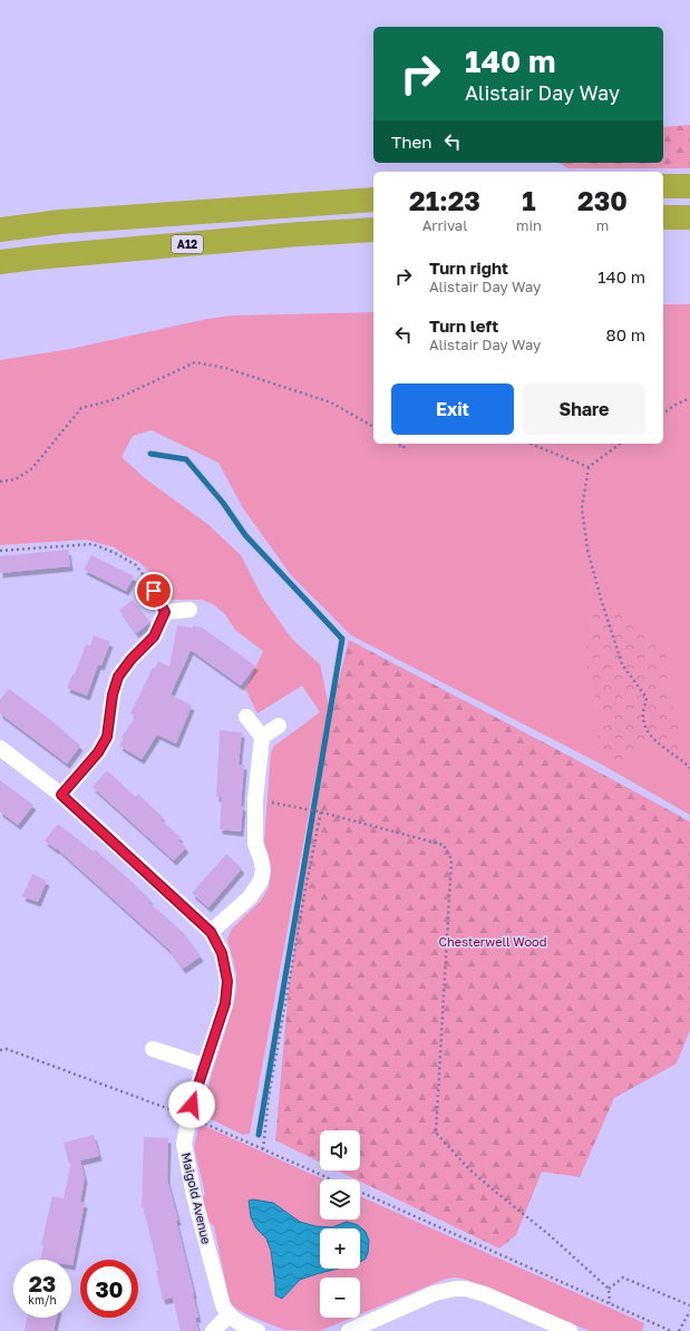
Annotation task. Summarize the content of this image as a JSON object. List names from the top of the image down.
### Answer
{
  "streets": {
    "highway": ["A12"],
    "street": ["Maigold Avenue"]
  },
  "parks": ["Chesterwell Wood"],
  "page": {
    "turn": ["140 m", "Alistair Day Way"],
    "then": "Then",
    "eta": [
      "21:23",
      "Arrival",
      "1",
      "min",
      "230",
      "m"
    ],
    "list": [
      {
        "name": "Turn right",
        "note": "Alistair Day Way",
        "value": "140 m"
      },
      {
        "name": "Turn left",
        "note": "Alistair Day Way",
        "value": "80 m"
      }
    ],
    "buttons": ["Exit", "Share"],
    "map_buttons": ["+", "−"],
    "speed": "23 km/h",
    "limit": "30"
  }
}
